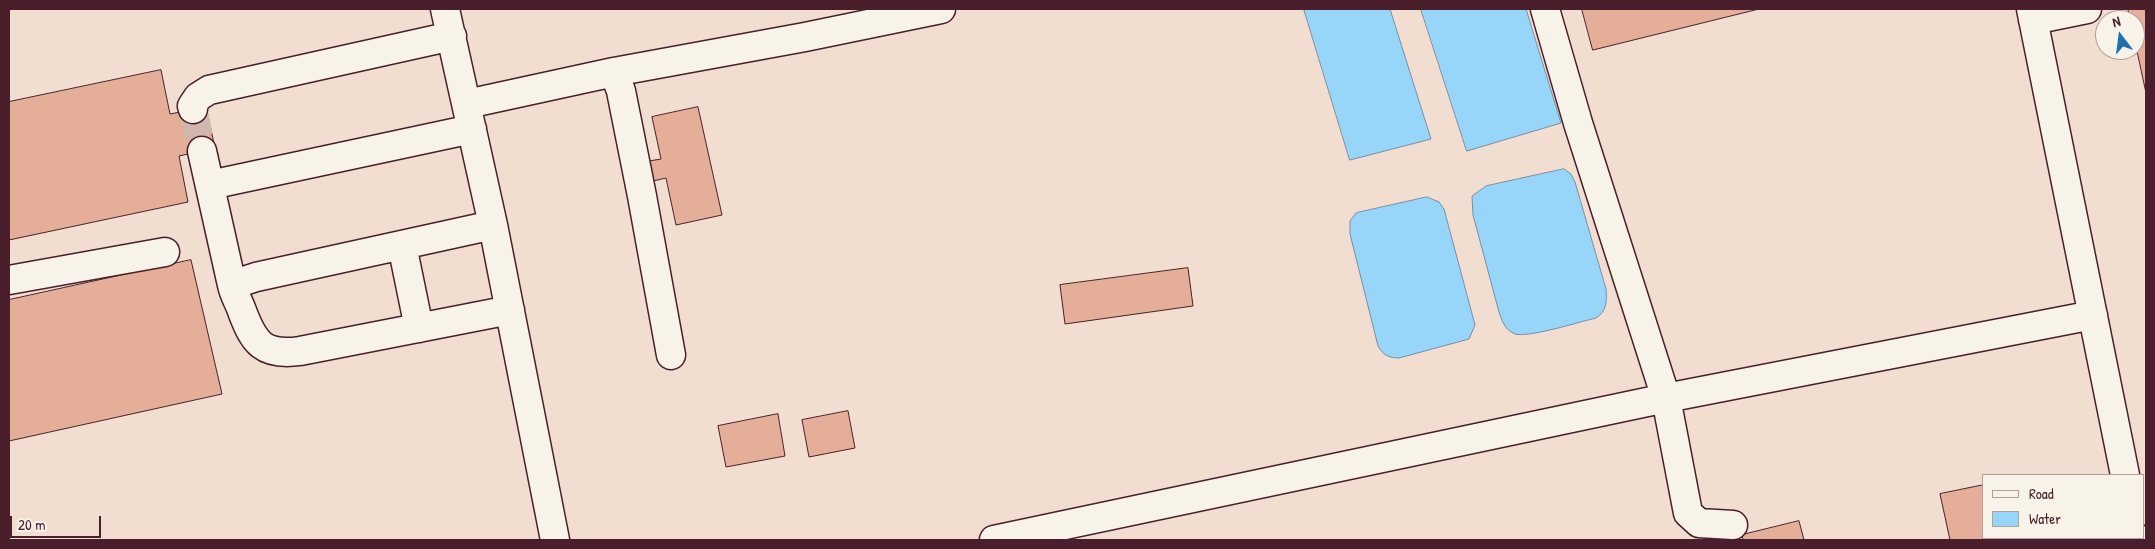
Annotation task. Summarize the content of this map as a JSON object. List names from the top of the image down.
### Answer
{
  "legend": ["Road", "Water"],
  "scale_bar": "20 m",
  "north": "top"
}
